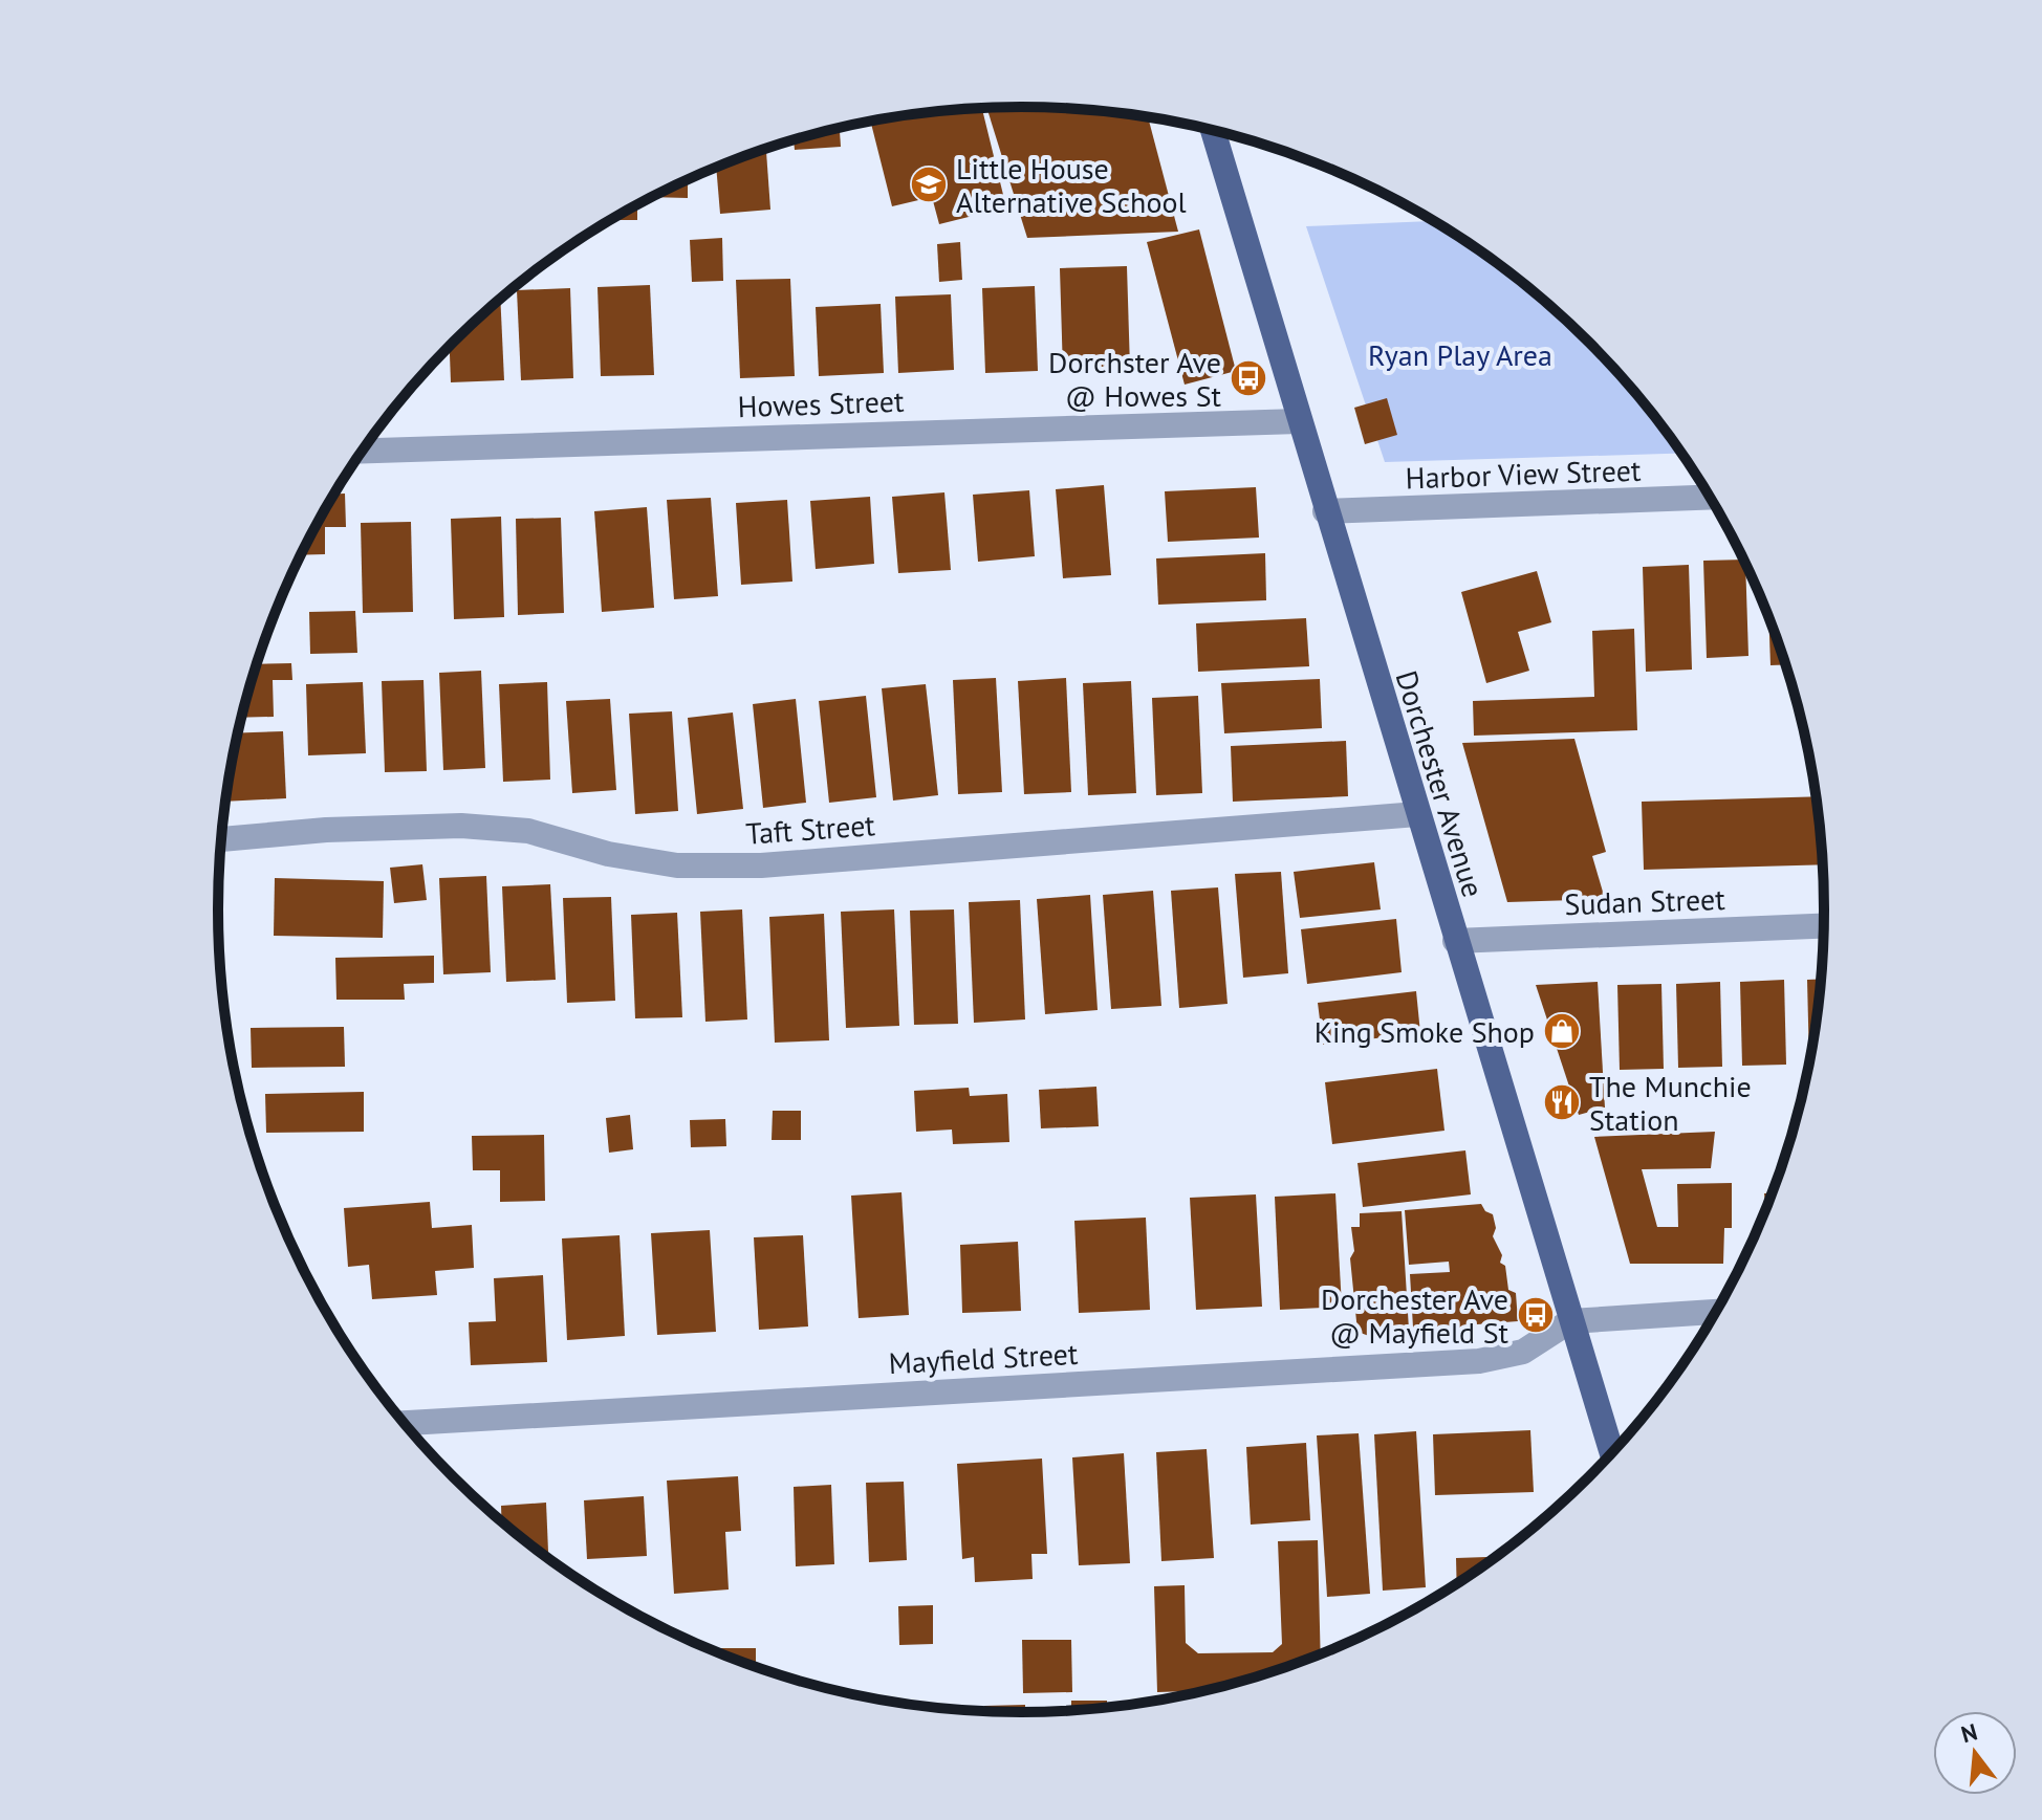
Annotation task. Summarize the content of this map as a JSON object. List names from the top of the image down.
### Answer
{
  "streets": {
    "main road": ["Dorchester Avenue"],
    "street": [
      "Howes Street",
      "Harbor View Street",
      "Taft Street",
      "Sudan Street",
      "Mayfield Street"
    ]
  },
  "crossings": [
    ["Howes Street", "Dorchester Avenue"],
    ["Harbor View Street", "Dorchester Avenue"],
    ["Dorchester Avenue", "Taft Street"],
    ["Dorchester Avenue", "Sudan Street"],
    ["Dorchester Avenue", "Mayfield Street"]
  ],
  "parks": ["Ryan Play Area"],
  "places": {
    "school or university": ["Little House Alternative School"],
    "bus stop": ["Dorchster Ave @ Howes St", "Dorchester Ave @ Mayfield St"],
    "shop": ["King Smoke Shop"],
    "restaurant": ["The Munchie Station"]
  },
  "north": "top"
}
